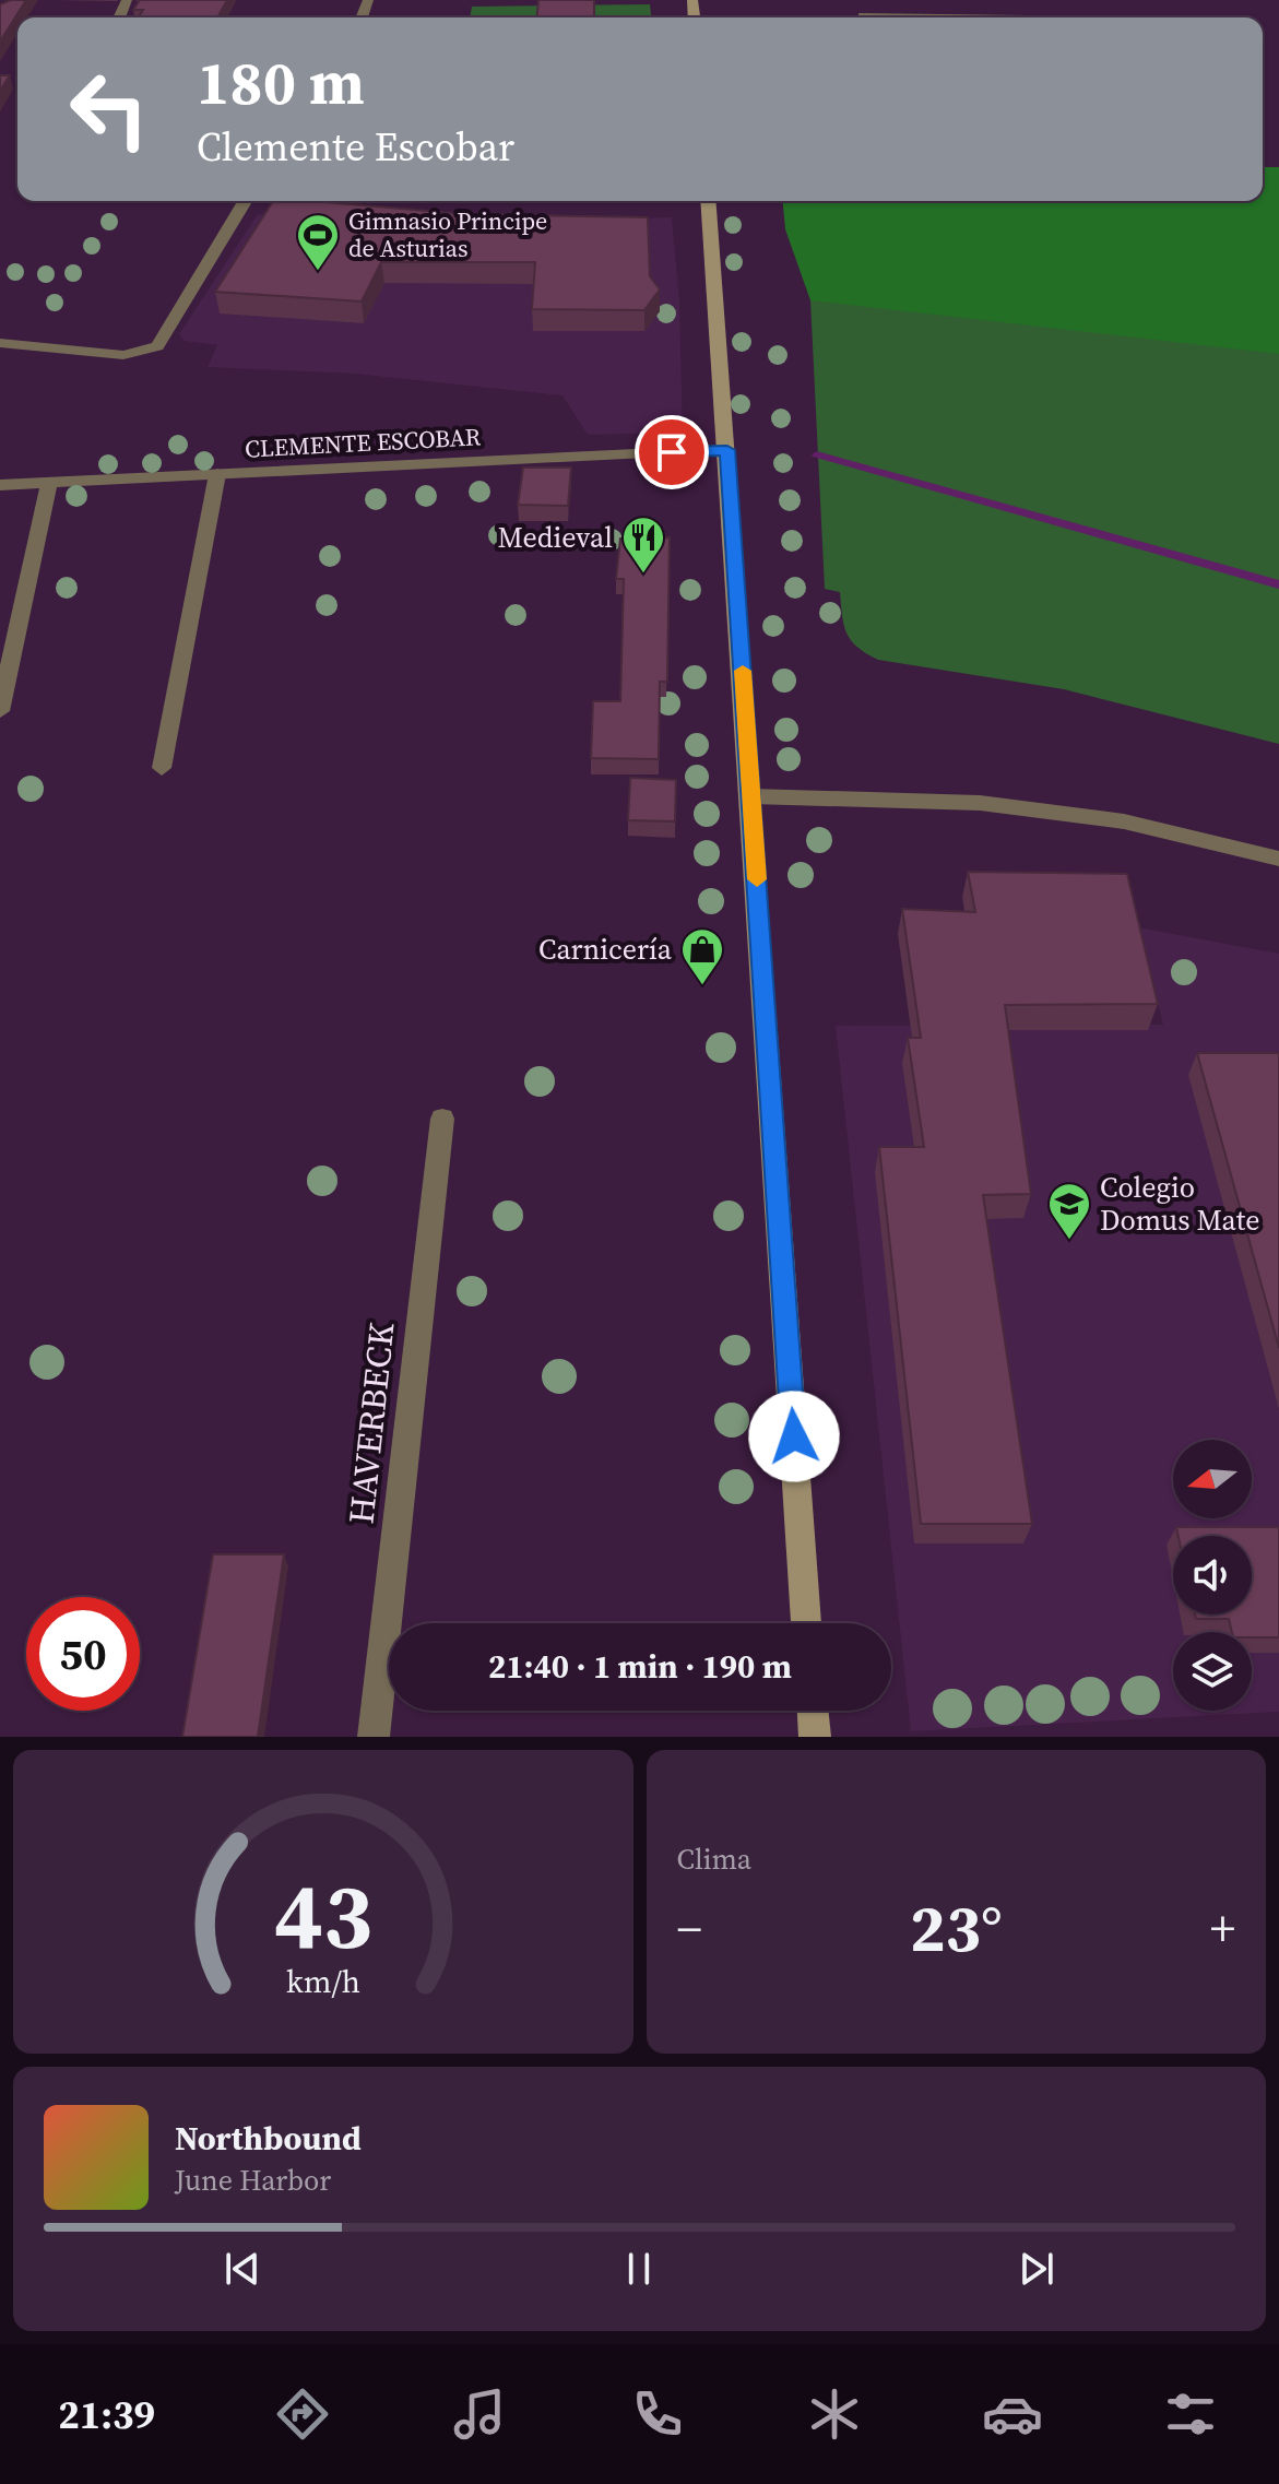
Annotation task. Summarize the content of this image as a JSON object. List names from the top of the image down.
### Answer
{
  "streets": {
    "street": ["CLEMENTE ESCOBAR", "HAVERBECK"]
  },
  "places": {
    "sports": ["Gimnasio Principe de Asturias"],
    "restaurant": ["Medieval"],
    "shop": ["Carnicería"],
    "school or university": ["Colegio Domus Mate"]
  },
  "north": "left",
  "page": {
    "turn": ["180 m", "Clemente Escobar"],
    "limit": "50",
    "trip": "21:40 · 1 min · 190 m",
    "tile": "Clima",
    "heat": ["−", "23°", "+"],
    "song": ["Northbound", "June Harbor"],
    "tabs": "21:39",
    "gauge": ["43", "km/h"]
  }
}
